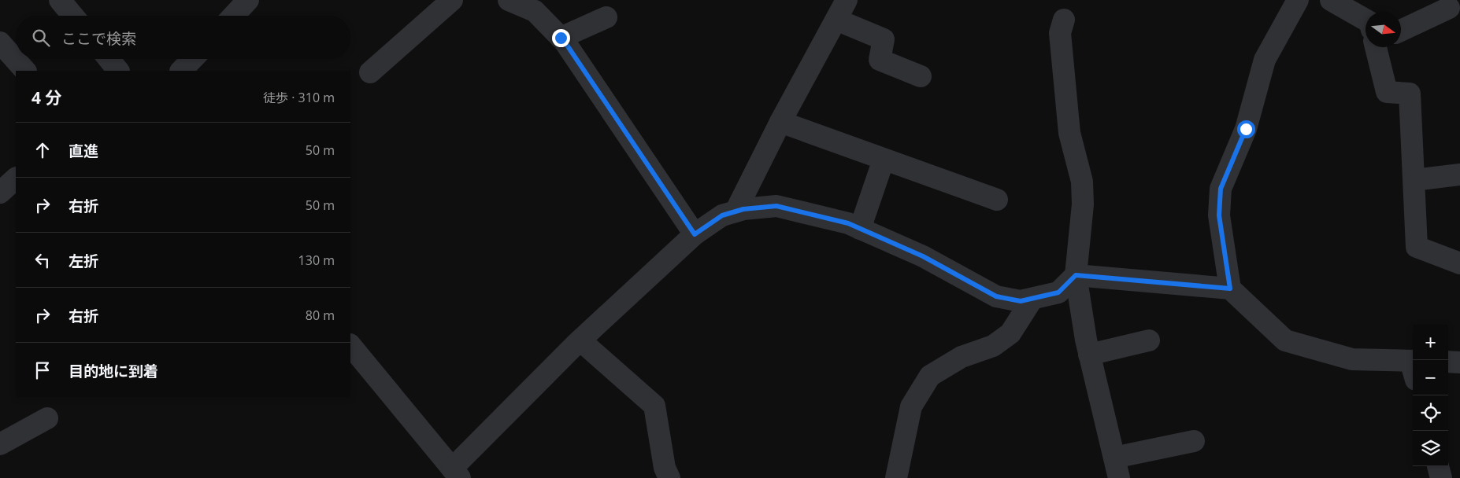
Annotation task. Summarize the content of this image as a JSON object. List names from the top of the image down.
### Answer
{
  "north": "right",
  "page": {
    "search": "ここで検索",
    "heading": ["4 分", "徒歩 · 310 m"],
    "list": [
      ["直進", "50 m"],
      ["右折", "50 m"],
      ["左折", "130 m"],
      ["右折", "80 m"],
      "目的地に到着"
    ],
    "map_buttons": ["+", "−"]
  }
}
